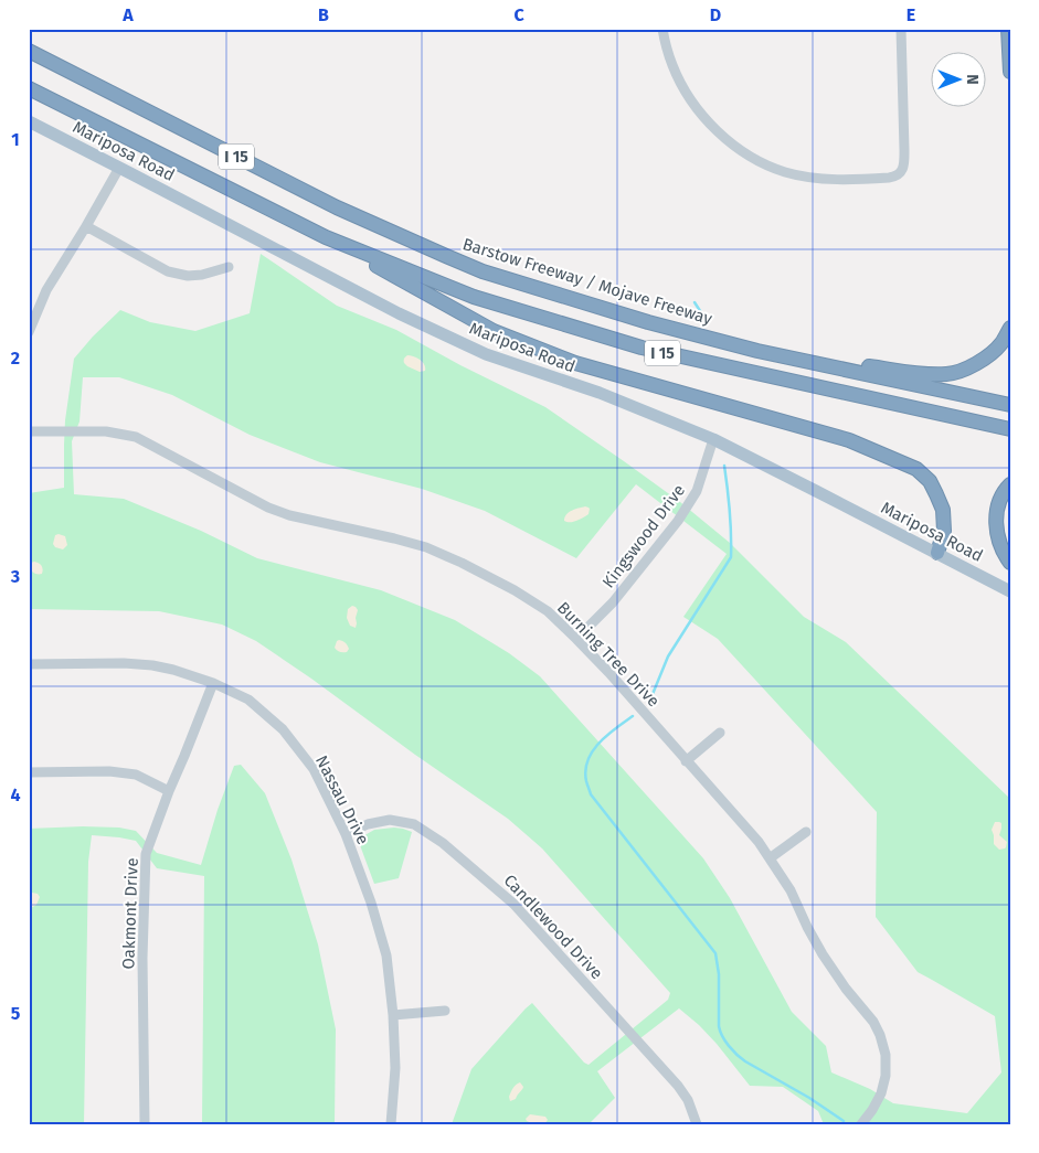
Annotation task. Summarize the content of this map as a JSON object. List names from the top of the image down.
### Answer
{
  "streets": {
    "highway": ["I 15", "Barstow Freeway / Mojave Freeway"],
    "main road": ["Mariposa Road"],
    "street": [
      "Kingswood Drive",
      "Burning Tree Drive",
      "Nassau Drive",
      "Oakmont Drive",
      "Candlewood Drive"
    ]
  },
  "crossings": [
    ["Mariposa Road", "Kingswood Drive"],
    ["Kingswood Drive", "Burning Tree Drive"],
    ["Nassau Drive", "Oakmont Drive"],
    ["Nassau Drive", "Candlewood Drive"]
  ],
  "north": "right",
  "grid": {
    "columns": [
      "A",
      "B",
      "C",
      "D",
      "E"
    ],
    "rows": [
      "1",
      "2",
      "3",
      "4",
      "5"
    ]
  }
}
